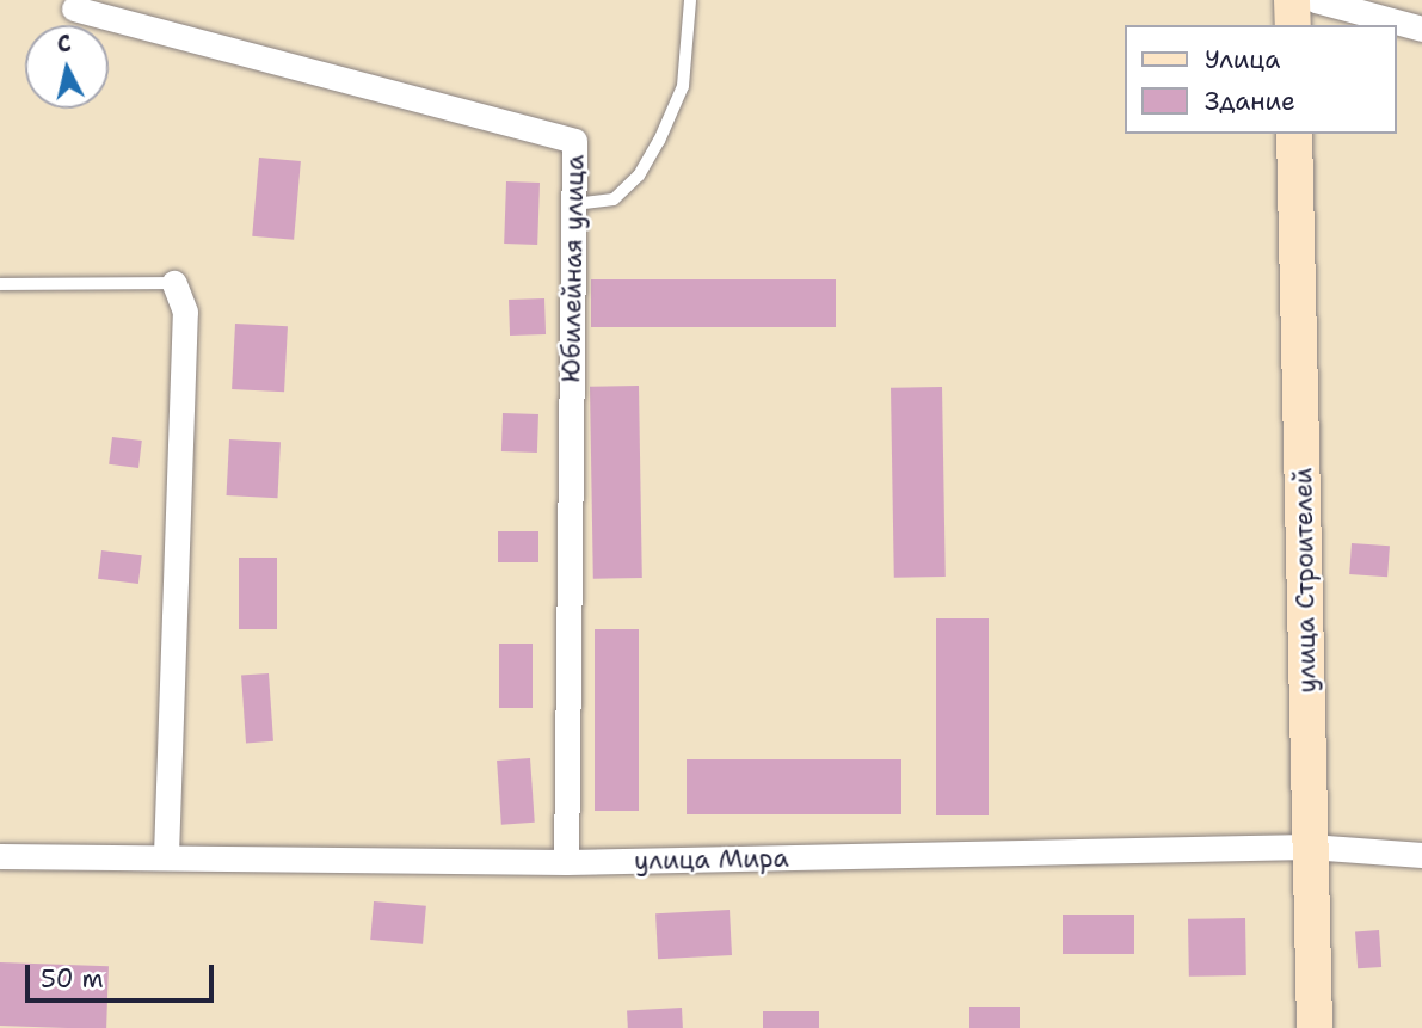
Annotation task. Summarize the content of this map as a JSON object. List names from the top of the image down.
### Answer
{
  "streets": {
    "street": ["Юбилейная улица", "улица Строителей", "улица Мира"]
  },
  "crossings": [
    ["Юбилейная улица", "улица Мира"],
    ["улица Строителей", "улица Мира"]
  ],
  "legend": ["Улица", "Здание"],
  "scale_bar": "50 m",
  "north": "top"
}
